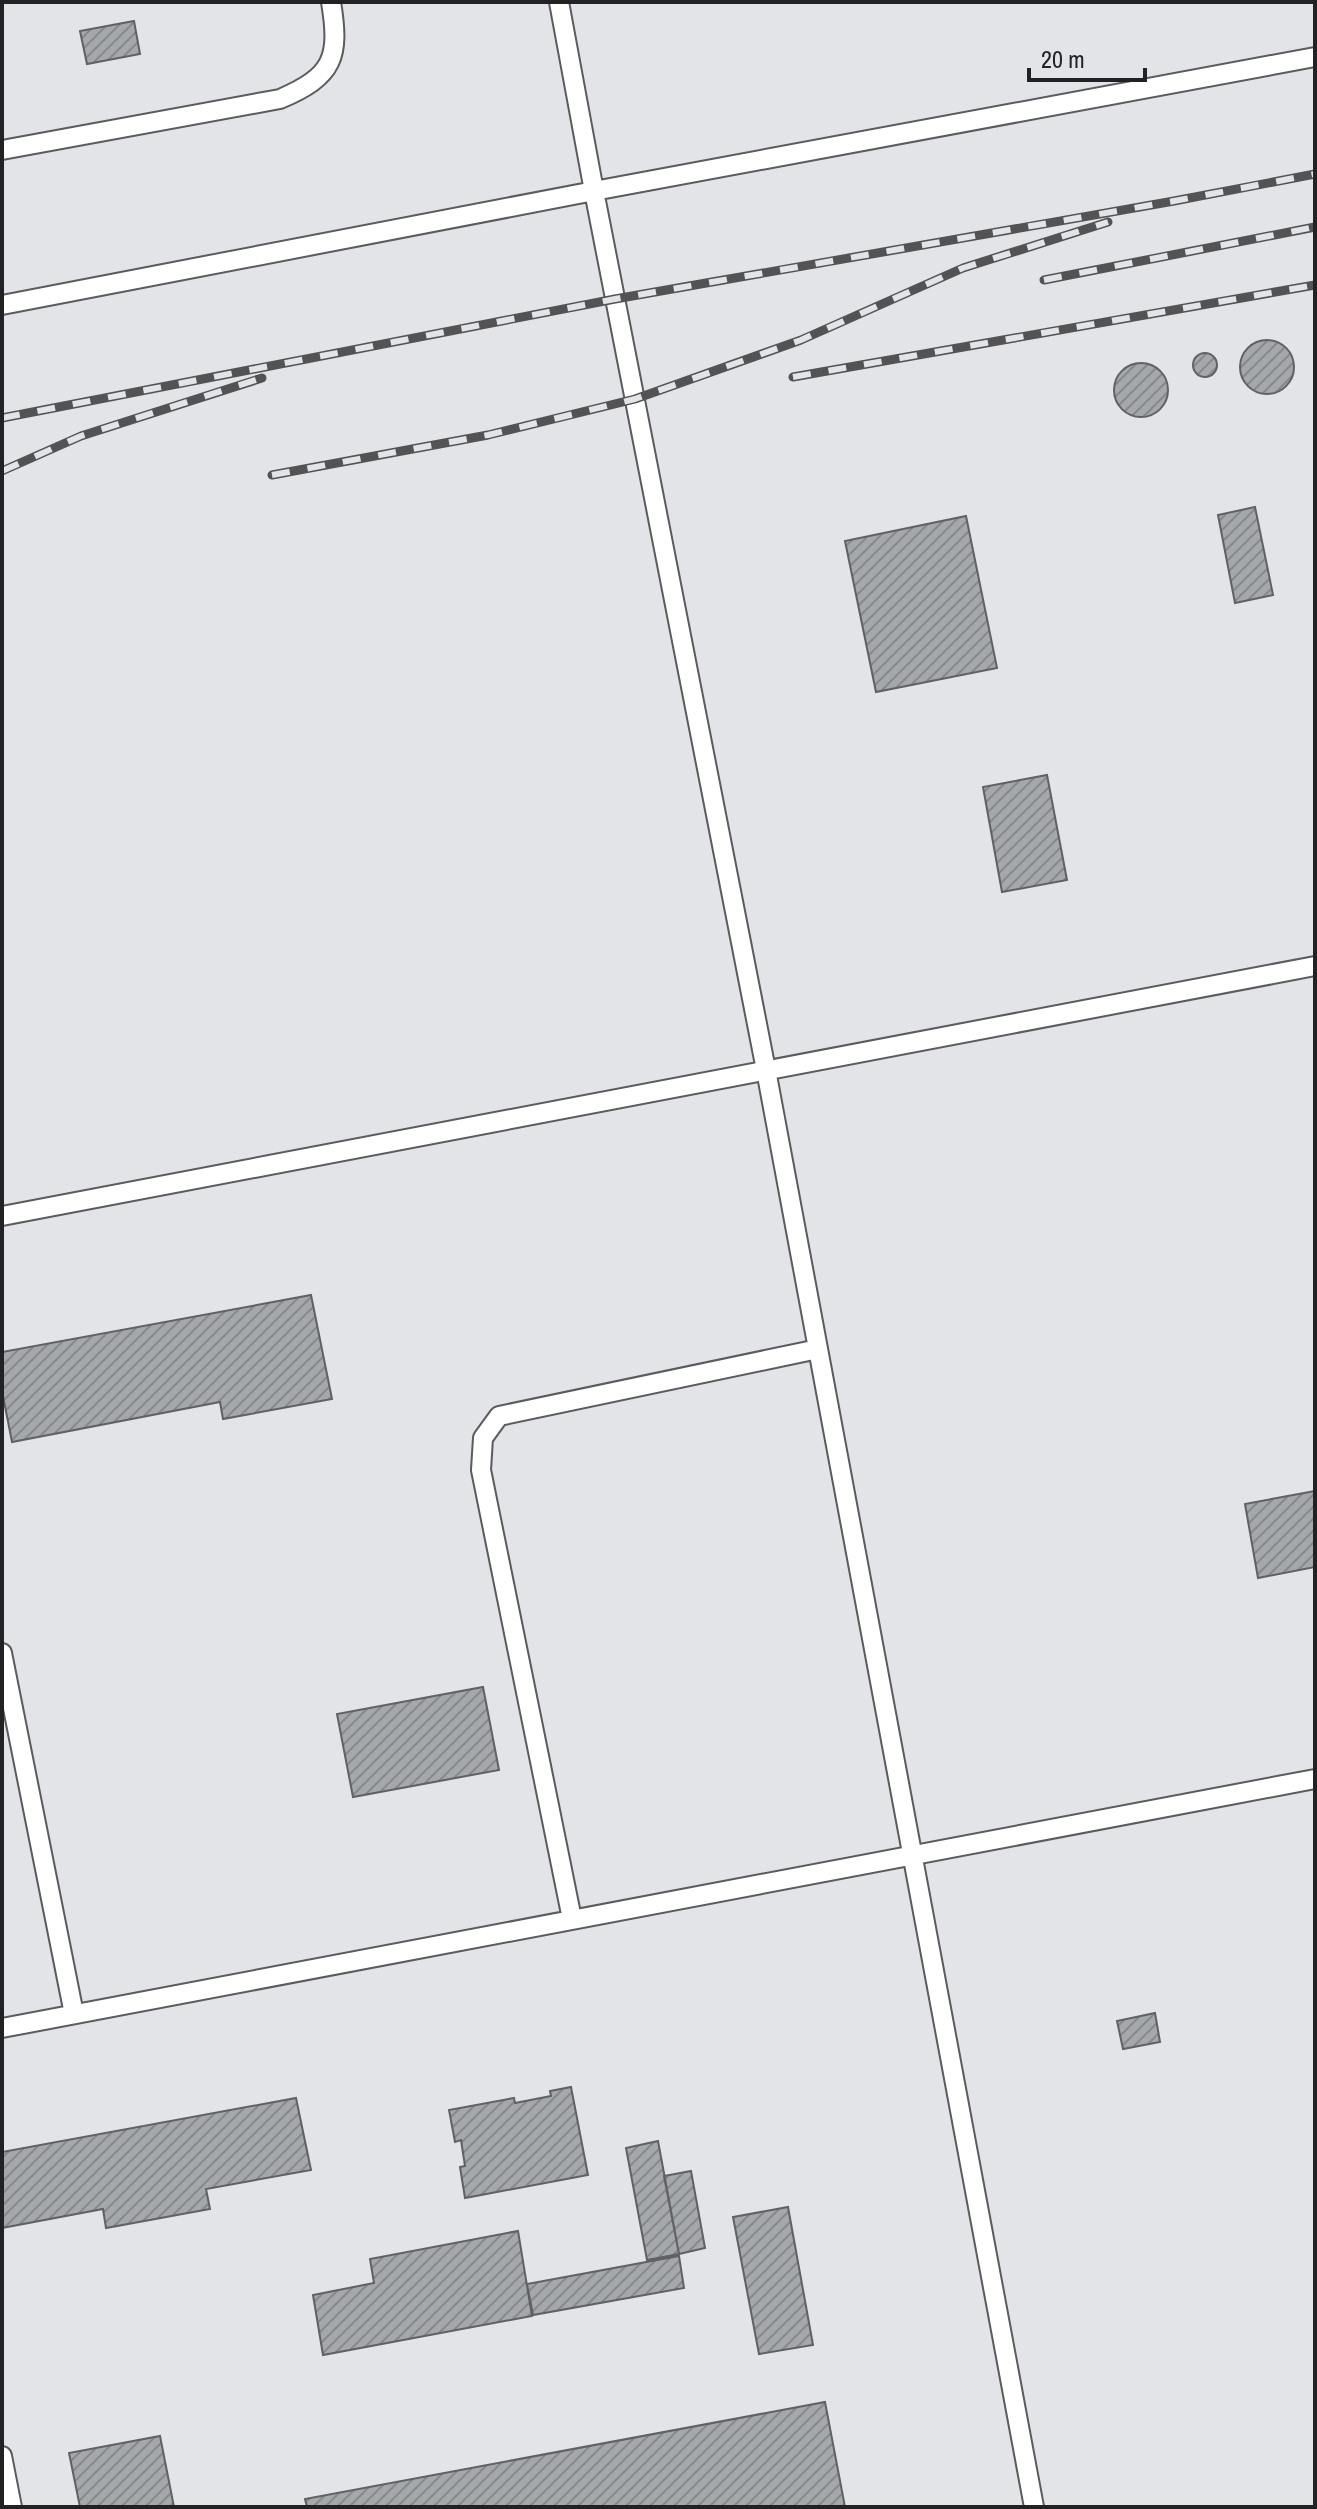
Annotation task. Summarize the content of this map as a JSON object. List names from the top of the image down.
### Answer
{
  "scale_bar": "20 m"
}
